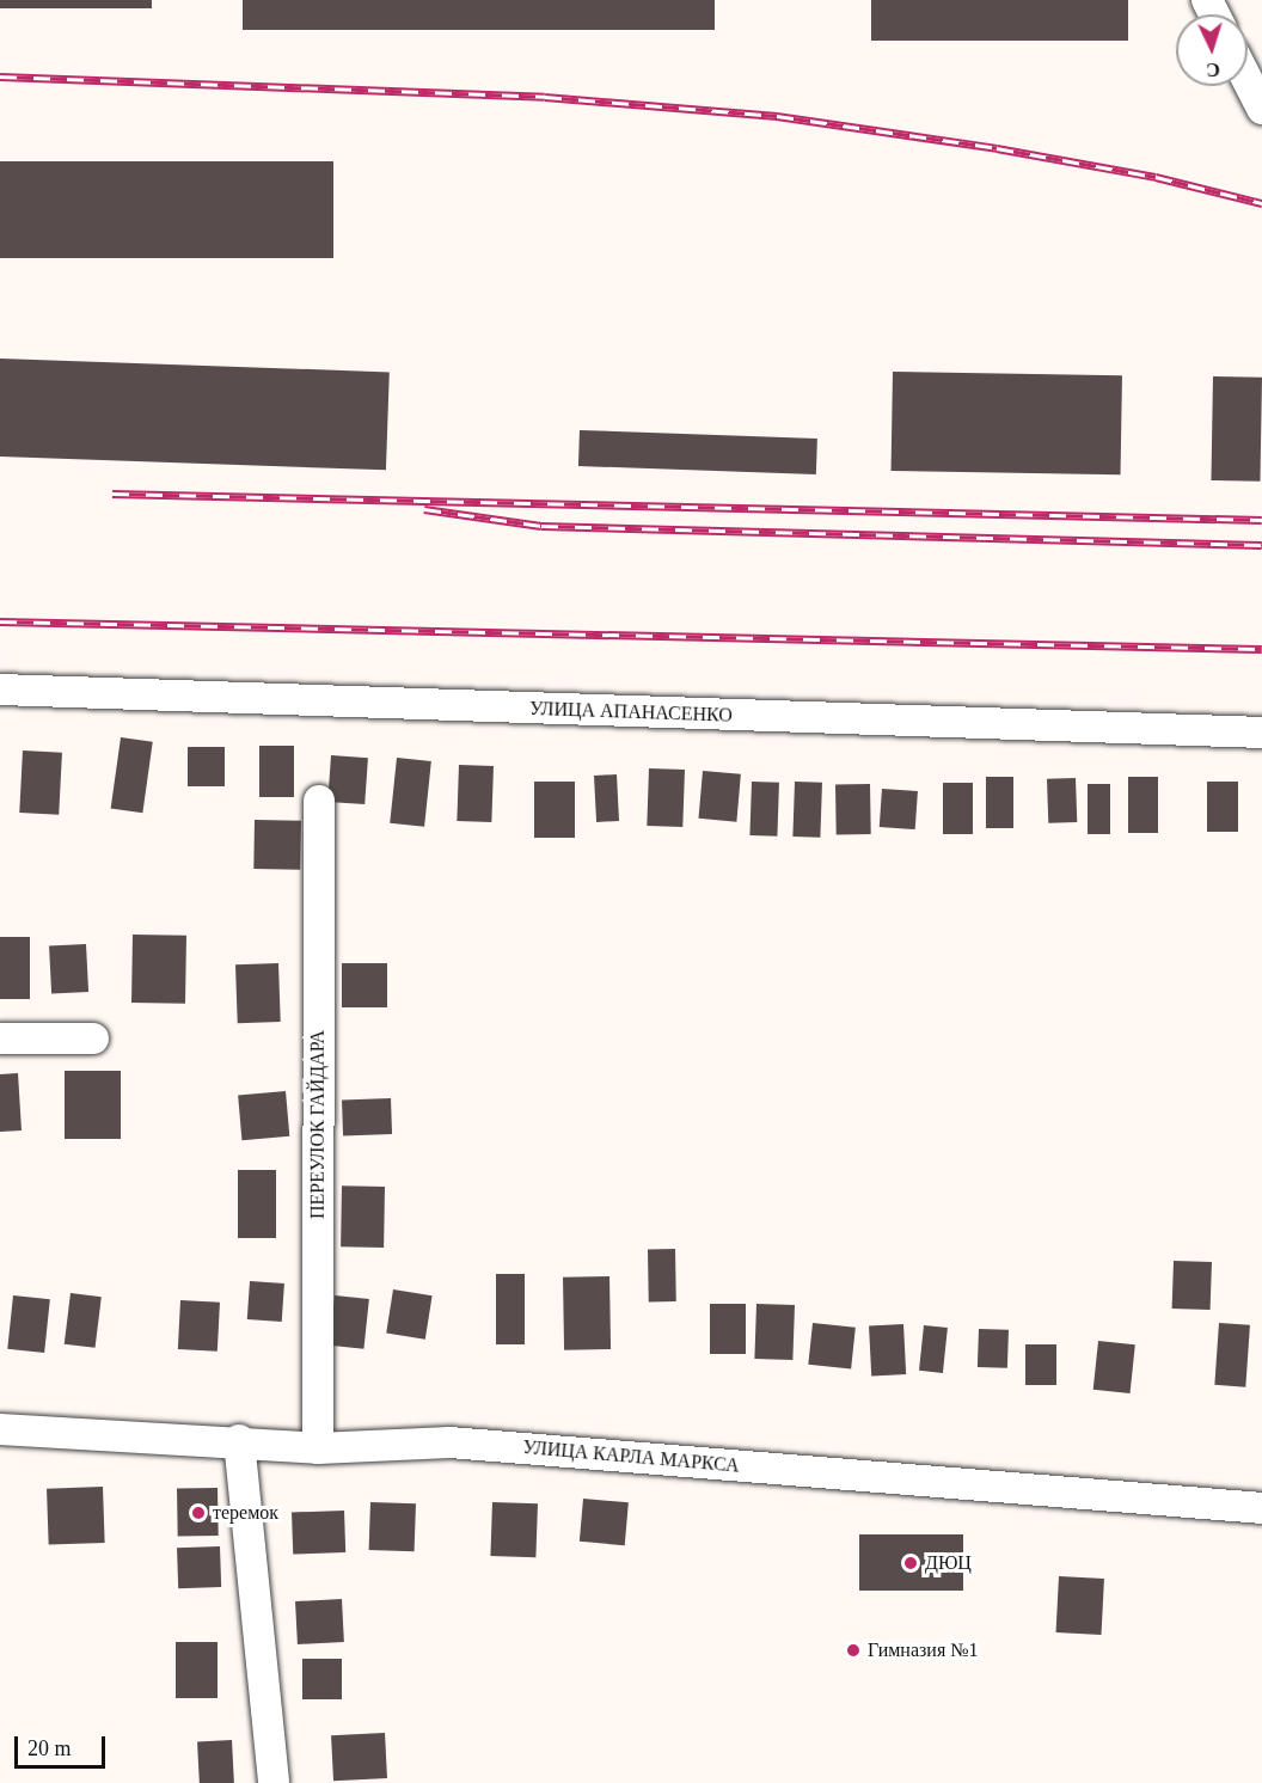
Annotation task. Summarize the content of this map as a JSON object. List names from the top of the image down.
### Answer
{
  "streets": {
    "street": ["УЛИЦА АПАНАСЕНКО", "ПЕРЕУЛОК ГАЙДАРА", "УЛИЦА КАРЛА МАРКСА"]
  },
  "crossings": [
    ["ПЕРЕУЛОК ГАЙДАРА", "УЛИЦА КАРЛА МАРКСА"]
  ],
  "places": ["теремок", "ДЮЦ", "Гимназия №1"],
  "scale_bar": "20 m",
  "north": "bottom"
}
